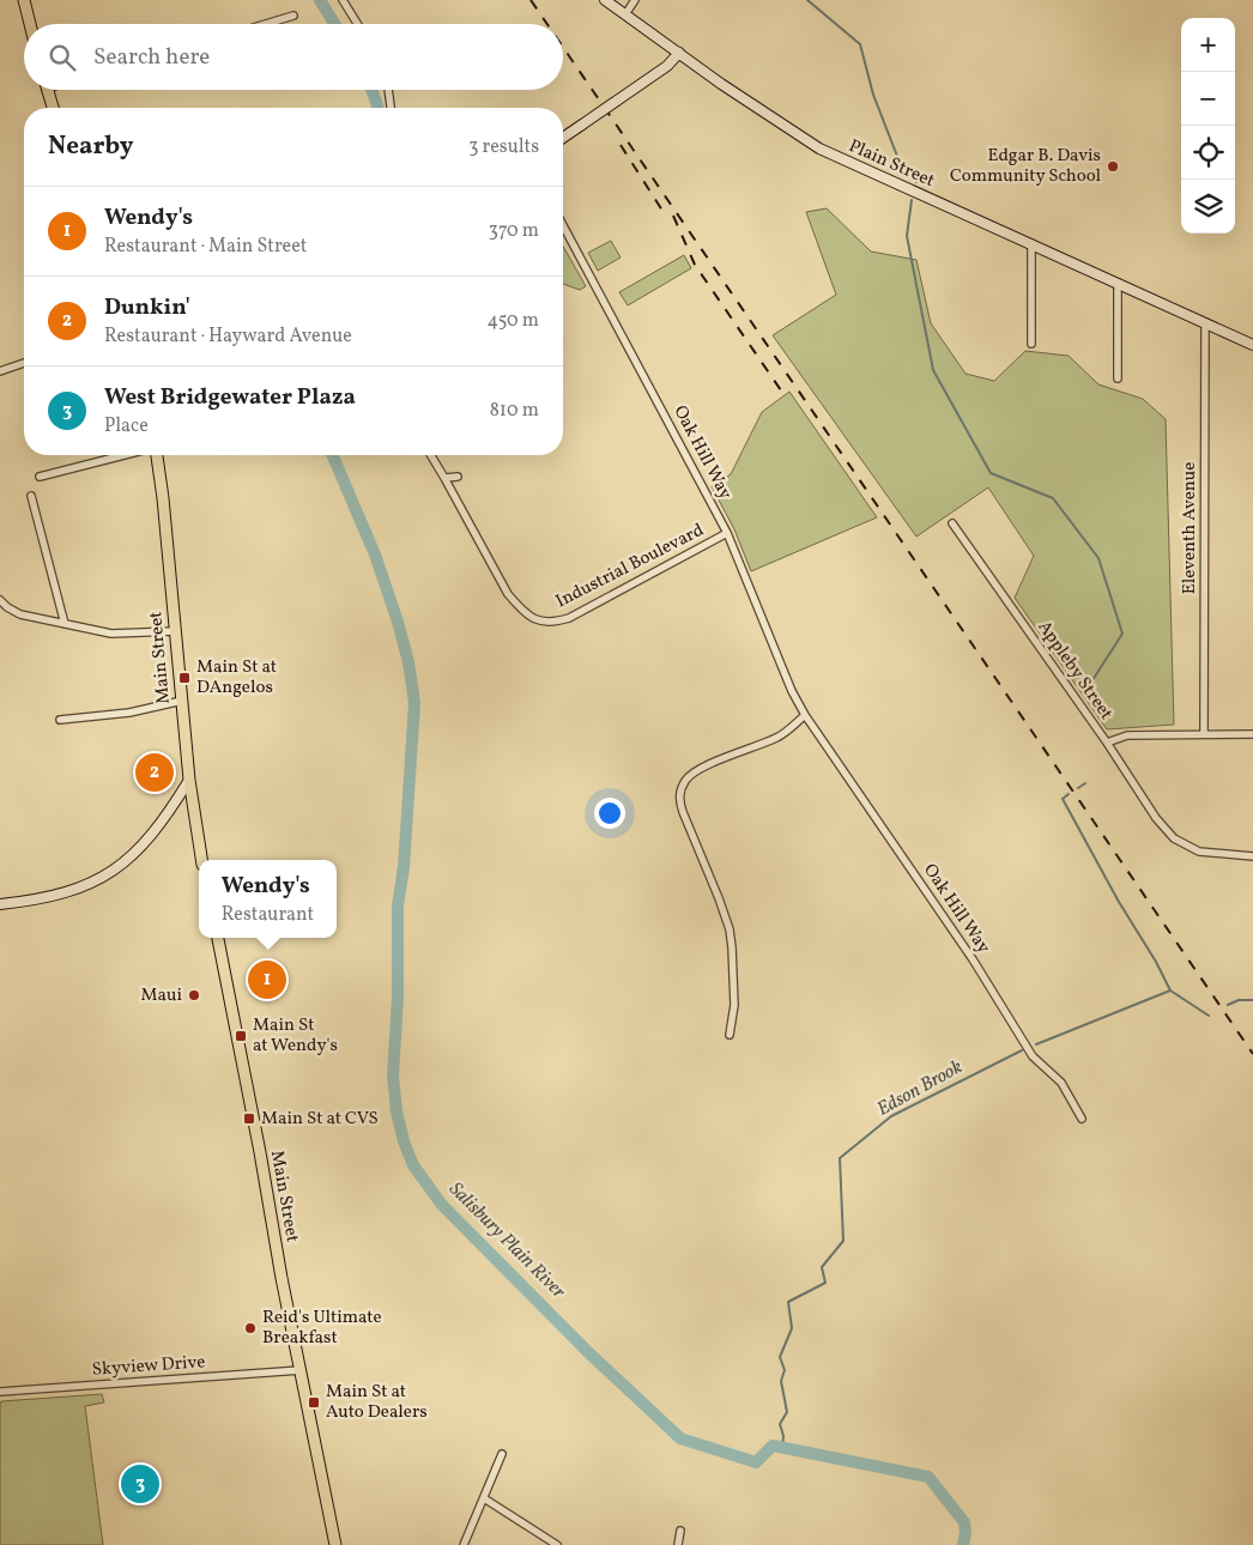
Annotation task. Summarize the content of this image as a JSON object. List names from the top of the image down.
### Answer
{
  "streets": {
    "main road": ["Plain Street", "Main Street"],
    "street": [
      "Oak Hill Way",
      "Eleventh Avenue",
      "Industrial Boulevard",
      "Appleby Street",
      "Skyview Drive"
    ]
  },
  "crossings": [
    ["Plain Street", "Eleventh Avenue"],
    ["Oak Hill Way", "Industrial Boulevard"],
    ["Eleventh Avenue", "Appleby Street"],
    ["Main Street", "Skyview Drive"]
  ],
  "water": ["Edson Brook", "Salisbury Plain River"],
  "places": {
    "other": ["Edgar B. Davis Community School", "Maui", "Reid's Ultimate Breakfast"],
    "transit": [
      "Main St at DAngelos",
      "Main St at Wendy's",
      "Main St at CVS",
      "Main St at Auto Dealers"
    ]
  },
  "page": {
    "map_buttons": ["+", "−"],
    "search": "Search here",
    "heading": ["Nearby", "3 results"],
    "list": [
      {
        "mark": "1",
        "name": "Wendy's",
        "note": "Restaurant · Main Street",
        "value": "370 m"
      },
      {
        "mark": "2",
        "name": "Dunkin'",
        "note": "Restaurant · Hayward Avenue",
        "value": "450 m"
      },
      {
        "mark": "3",
        "name": "West Bridgewater Plaza",
        "note": "Place",
        "value": "810 m"
      }
    ],
    "pins": ["2", "1", "3"],
    "popup": ["Wendy's", "Restaurant"]
  }
}
